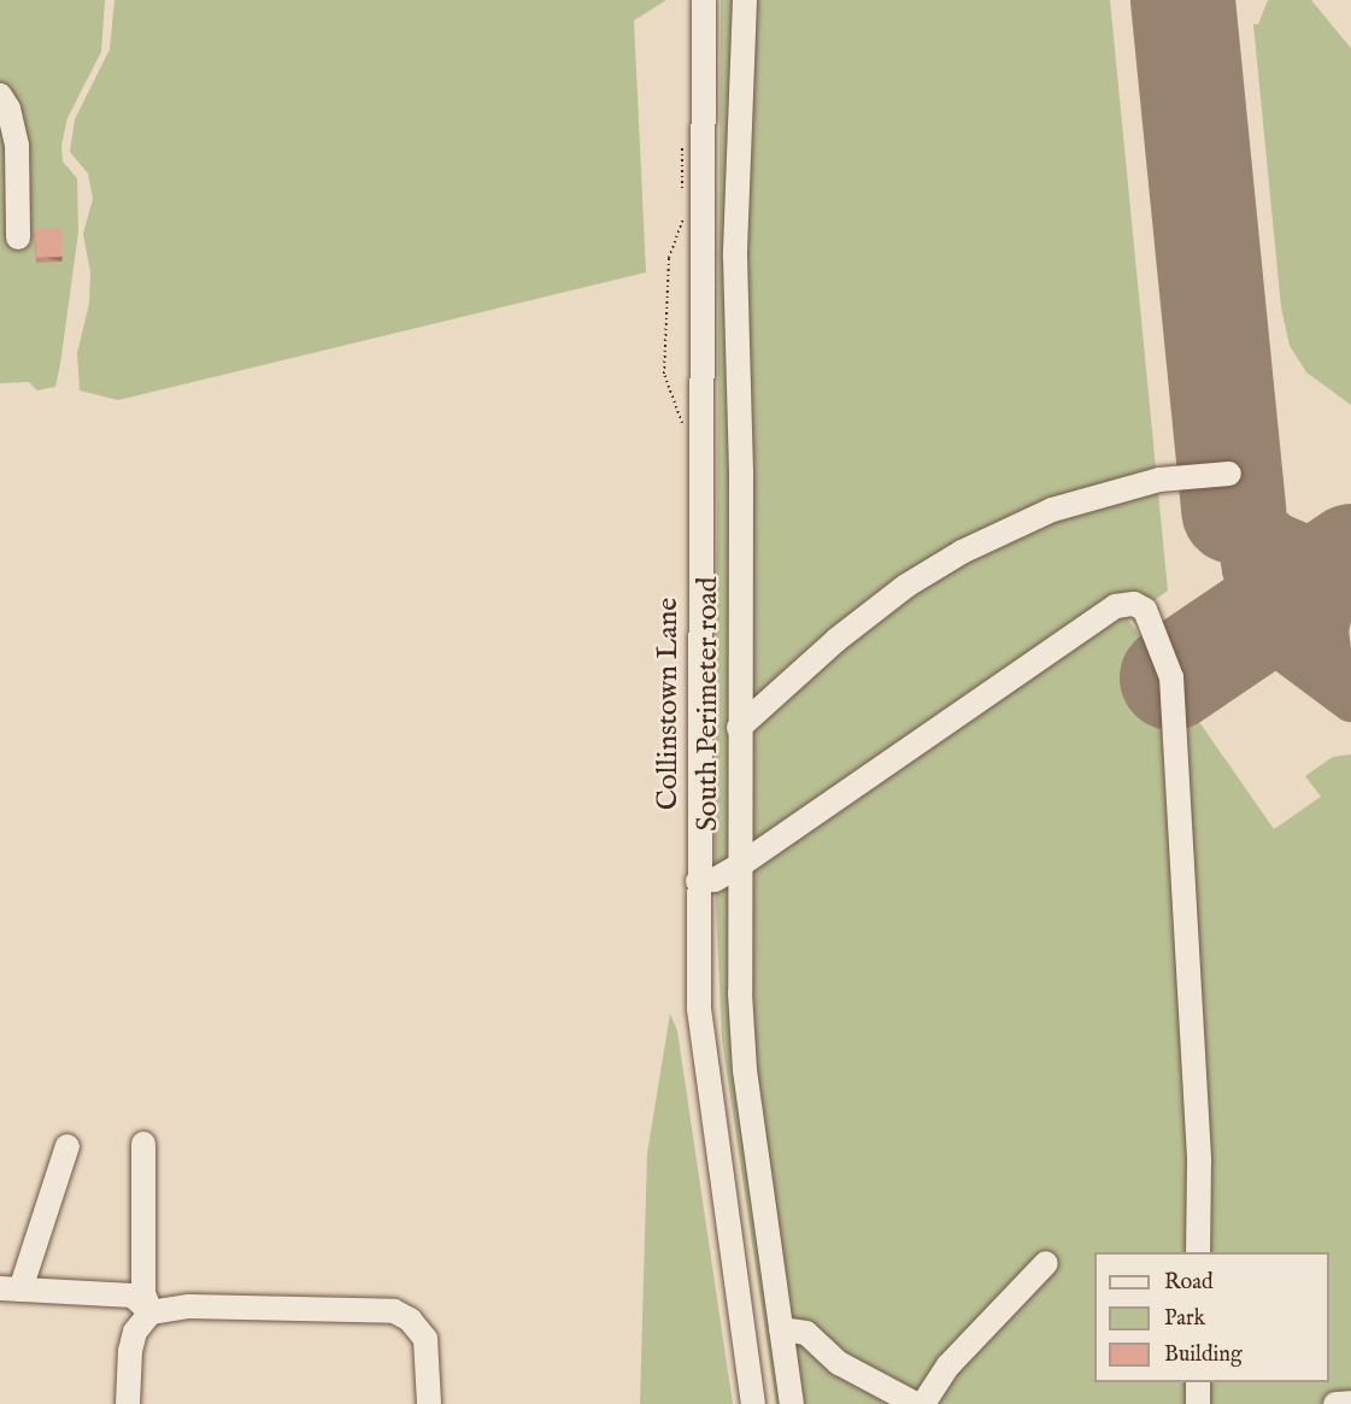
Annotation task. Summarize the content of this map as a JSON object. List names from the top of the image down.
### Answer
{
  "streets": {
    "street": ["Collinstown Lane", "South Perimeter road"]
  },
  "legend": ["Road", "Park", "Building"]
}
